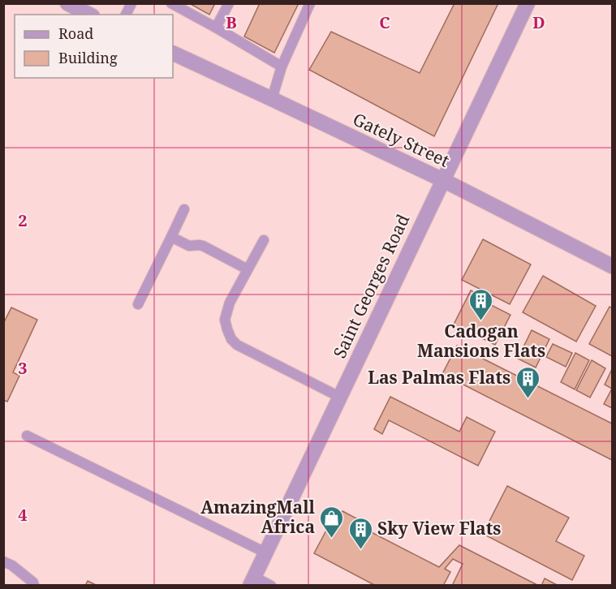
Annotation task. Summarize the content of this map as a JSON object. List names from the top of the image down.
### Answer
{
  "streets": {
    "street": ["Gately Street", "Saint Georges Road"]
  },
  "crossings": [
    ["Gately Street", "Saint Georges Road"]
  ],
  "places": {
    "building": ["Cadogan Mansions Flats", "Las Palmas Flats", "Sky View Flats"],
    "shop": ["AmazingMall Africa"]
  },
  "legend": ["Road", "Building"],
  "grid": {
    "columns": ["B", "C", "D"],
    "rows": ["2", "3", "4"]
  }
}
